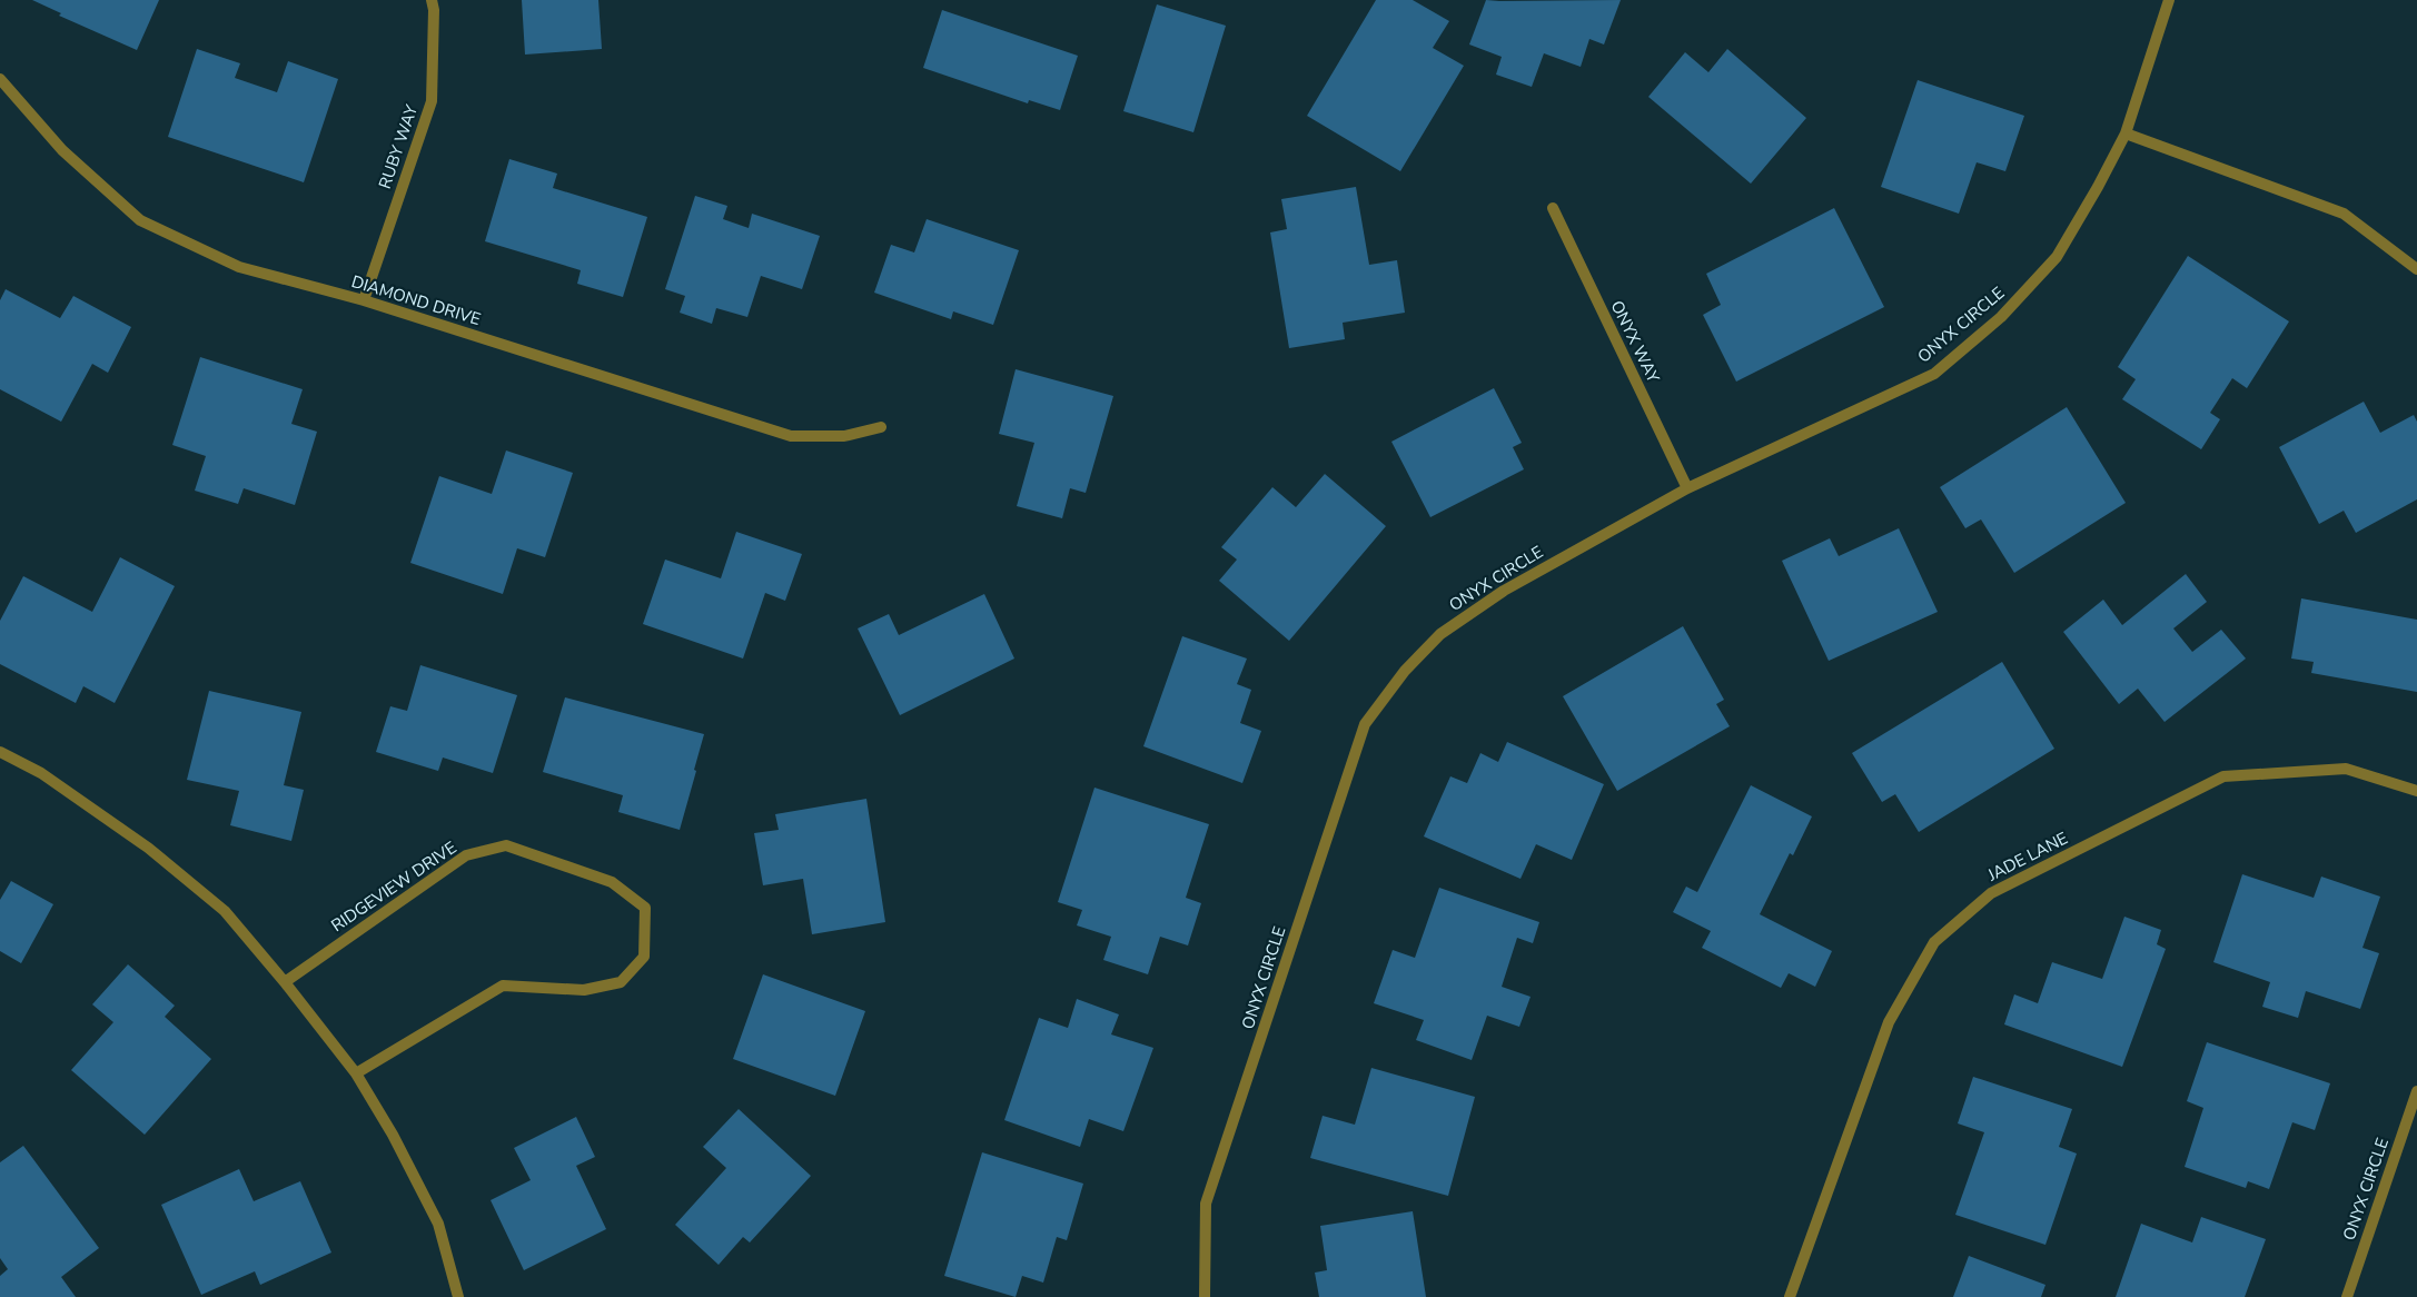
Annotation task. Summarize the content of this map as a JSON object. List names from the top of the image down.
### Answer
{
  "streets": {
    "street": [
      "RUBY WAY",
      "DIAMOND DRIVE",
      "ONYX CIRCLE",
      "ONYX WAY",
      "JADE LANE",
      "RIDGEVIEW DRIVE"
    ]
  },
  "crossings": [
    ["RUBY WAY", "DIAMOND DRIVE"],
    ["ONYX CIRCLE", "ONYX WAY"]
  ]
}
